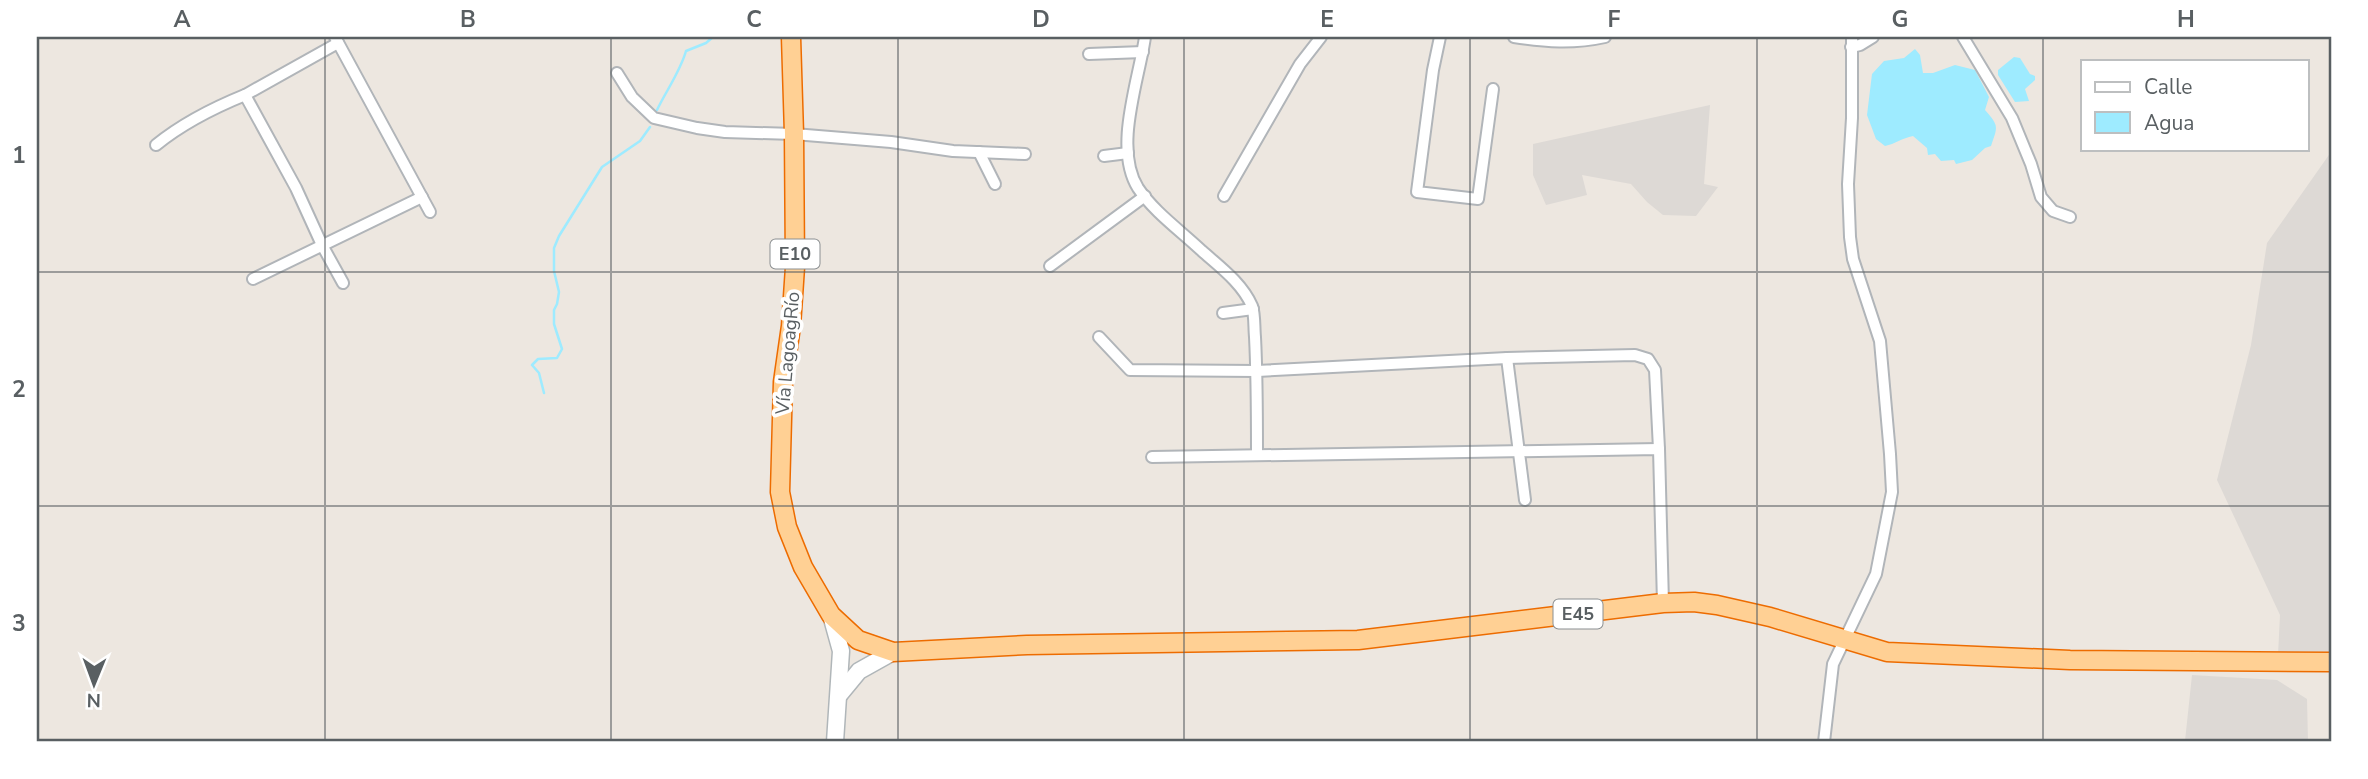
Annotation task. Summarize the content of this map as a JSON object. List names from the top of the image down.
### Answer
{
  "streets": {
    "highway": ["E10", "Vía LagoagRío", "E45"]
  },
  "crossings": [
    ["Vía LagoagRío", "E45"]
  ],
  "legend": ["Calle", "Agua"],
  "north": "bottom",
  "grid": {
    "columns": [
      "A",
      "B",
      "C",
      "D",
      "E",
      "F",
      "G",
      "H"
    ],
    "rows": ["1", "2", "3"]
  }
}
